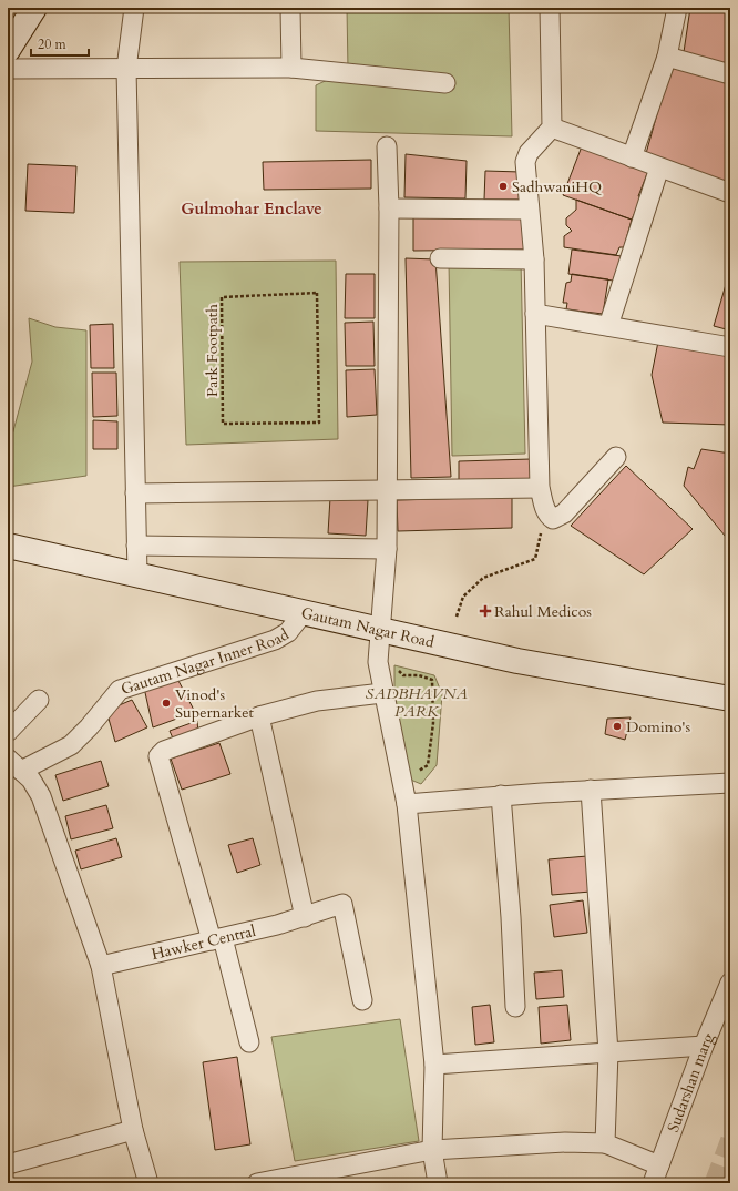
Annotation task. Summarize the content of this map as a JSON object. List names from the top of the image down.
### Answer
{
  "streets": {
    "street": [
      "Gautam Nagar Road",
      "Gautam Nagar Inner Road",
      "Hawker Central",
      "Sudarshan marg"
    ],
    "path": ["Park Footpath"]
  },
  "crossings": [
    ["Gautam Nagar Road", "Gautam Nagar Inner Road"]
  ],
  "districts": ["Gulmohar Enclave"],
  "parks": ["SADBHAVNA PARK"],
  "places": {
    "other": ["SadhwaniHQ", "Vinod's Supernarket", "Domino's"],
    "health": ["Rahul Medicos"]
  },
  "scale_bar": "20 m"
}
